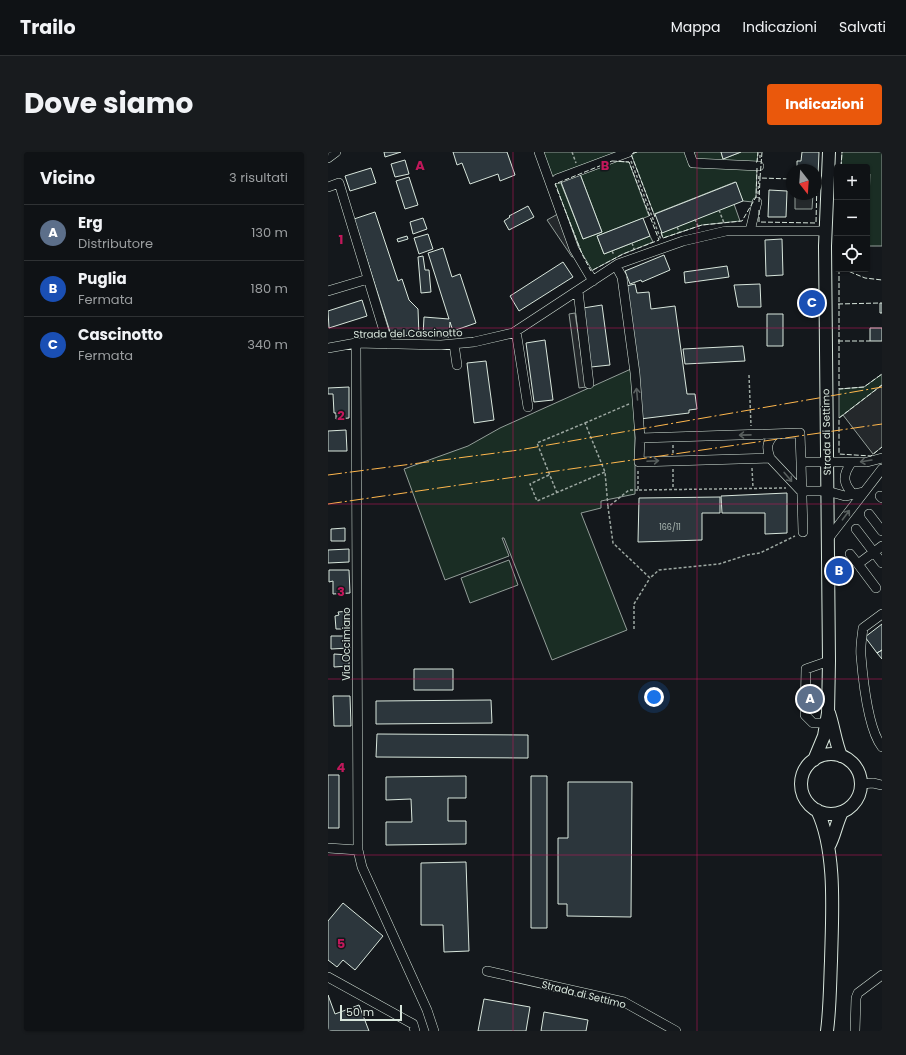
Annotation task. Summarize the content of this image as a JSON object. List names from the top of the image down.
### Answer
{
  "streets": {
    "main road": ["Strada di Settimo"],
    "street": ["Strada del Cascinotto", "Via Occimiano"]
  },
  "crossings": [
    ["Strada del Cascinotto", "Strada di Settimo"],
    ["Strada del Cascinotto", "Via Occimiano"]
  ],
  "house_numbers": ["166/11"],
  "scale_bar": "50 m",
  "north": "bottom",
  "page": {
    "header": "Trailo",
    "nav": ["Mappa", "Indicazioni", "Salvati"],
    "title": "Dove siamo",
    "buttons": "Indicazioni",
    "heading": ["Vicino", "3 risultati"],
    "map_buttons": ["+", "−"],
    "list": [
      {
        "mark": "A",
        "name": "Erg",
        "note": "Distributore",
        "value": "130 m"
      },
      {
        "mark": "B",
        "name": "Puglia",
        "note": "Fermata",
        "value": "180 m"
      },
      {
        "mark": "C",
        "name": "Cascinotto",
        "note": "Fermata",
        "value": "340 m"
      }
    ],
    "pins": ["C", "B", "A"],
    "scale": "50 m"
  },
  "grid": {
    "columns": ["A", "B"],
    "rows": [
      "1",
      "2",
      "3",
      "4",
      "5"
    ]
  }
}
